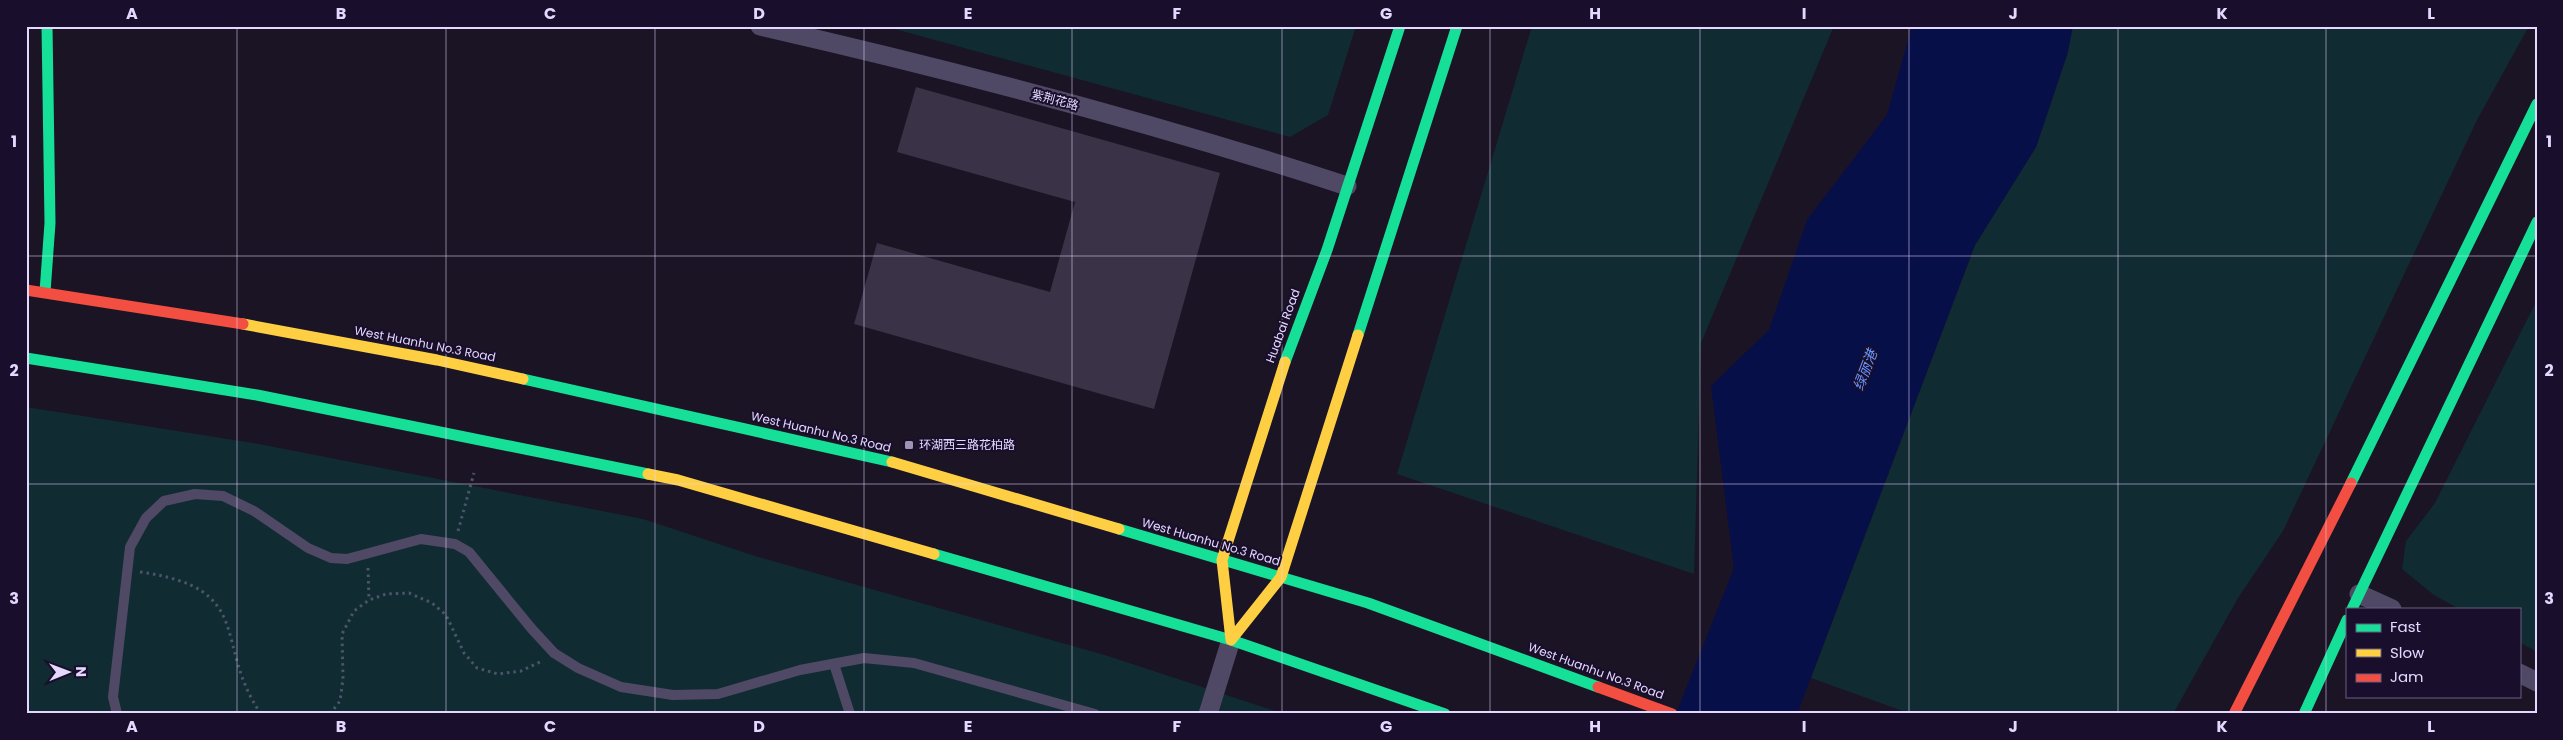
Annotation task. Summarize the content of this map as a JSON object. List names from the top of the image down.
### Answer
{
  "streets": {
    "main road": ["Huabai Road", "West Huanhu No.3 Road"],
    "street": ["紫荆花路"]
  },
  "crossings": [
    ["紫荆花路", "Huabai Road"],
    ["Huabai Road", "West Huanhu No.3 Road"]
  ],
  "water": ["绿丽港"],
  "places": {
    "transit": ["环湖西三路花柏路"]
  },
  "legend": ["Fast", "Slow", "Jam"],
  "north": "right",
  "grid": {
    "columns": [
      "A",
      "B",
      "C",
      "D",
      "E",
      "F",
      "G",
      "H",
      "I",
      "J",
      "K",
      "L"
    ],
    "rows": ["1", "2", "3"]
  }
}
